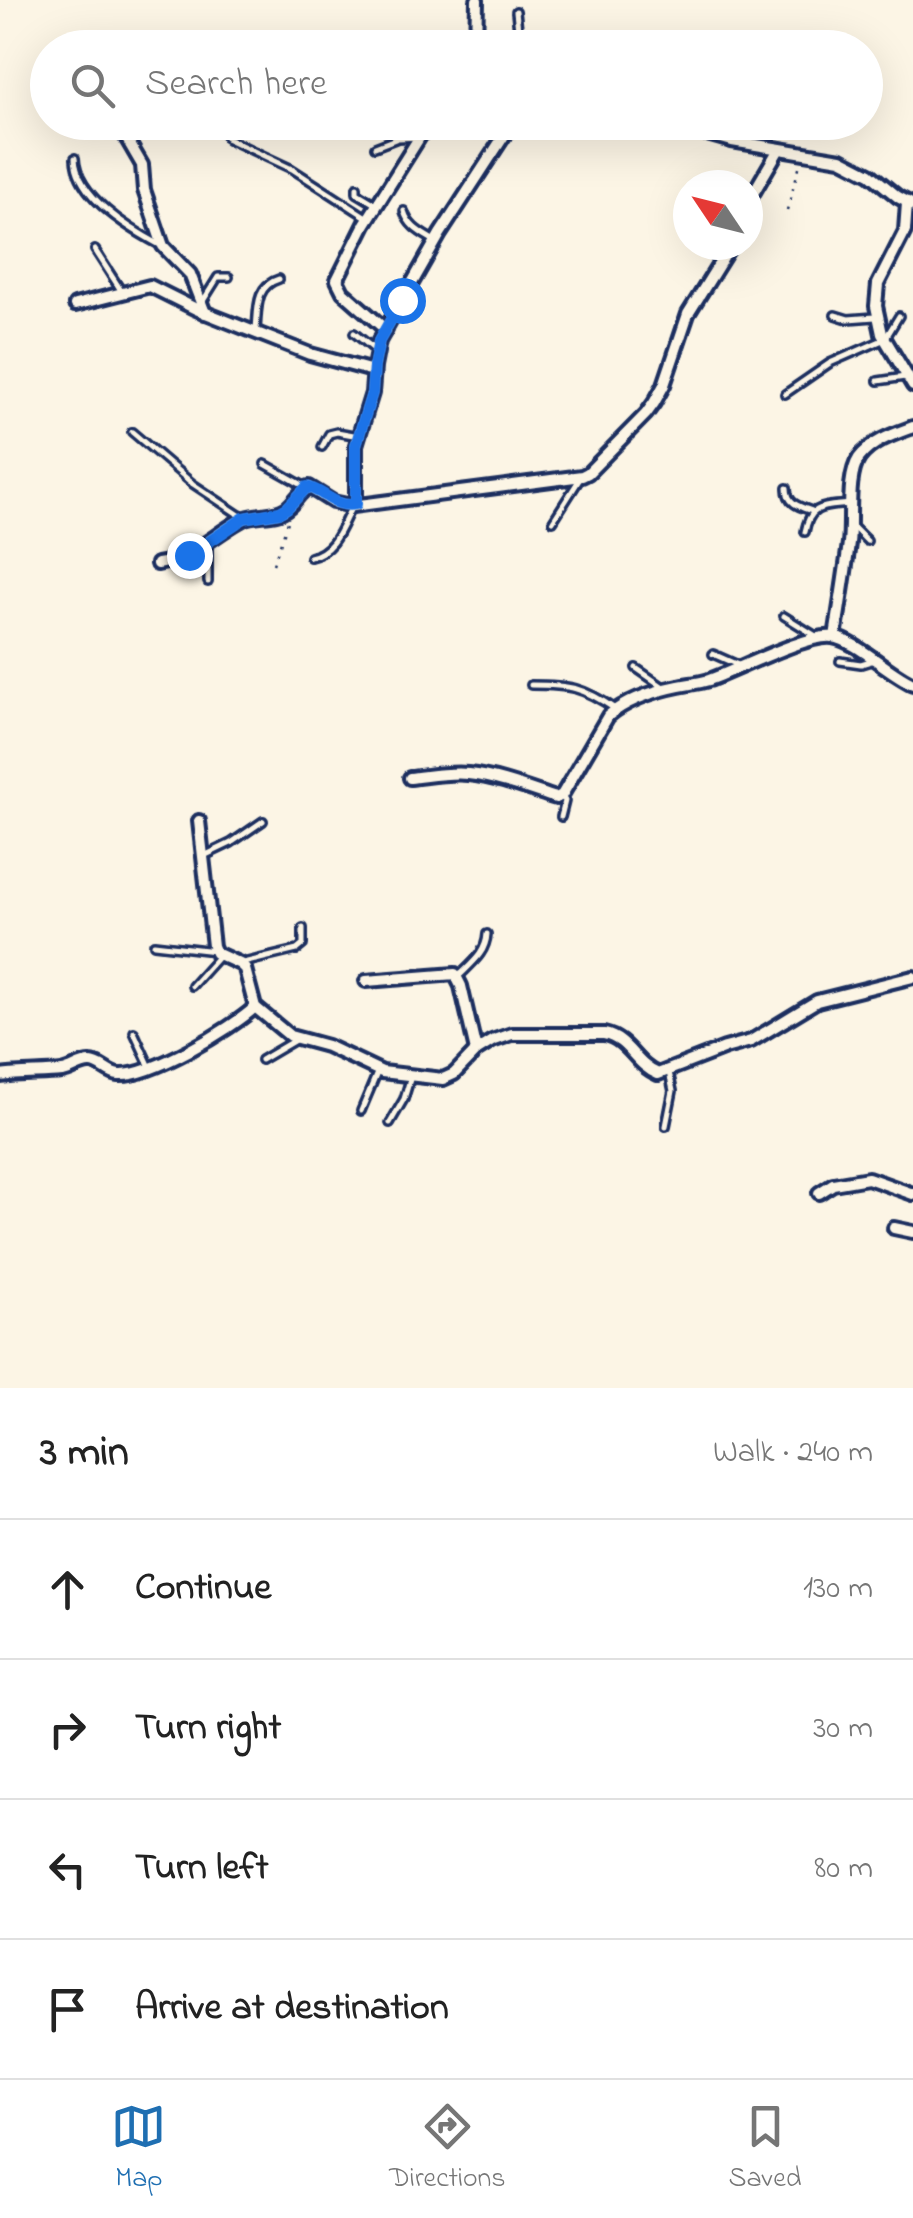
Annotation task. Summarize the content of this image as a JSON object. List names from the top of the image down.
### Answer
{
  "north": "top left",
  "page": {
    "search": "Search here",
    "heading": ["3 min", "Walk · 240 m"],
    "list": [
      ["Continue", "130 m"],
      ["Turn right", "30 m"],
      ["Turn left", "80 m"],
      "Arrive at destination"
    ],
    "nav": ["Map", "Directions", "Saved"]
  }
}
